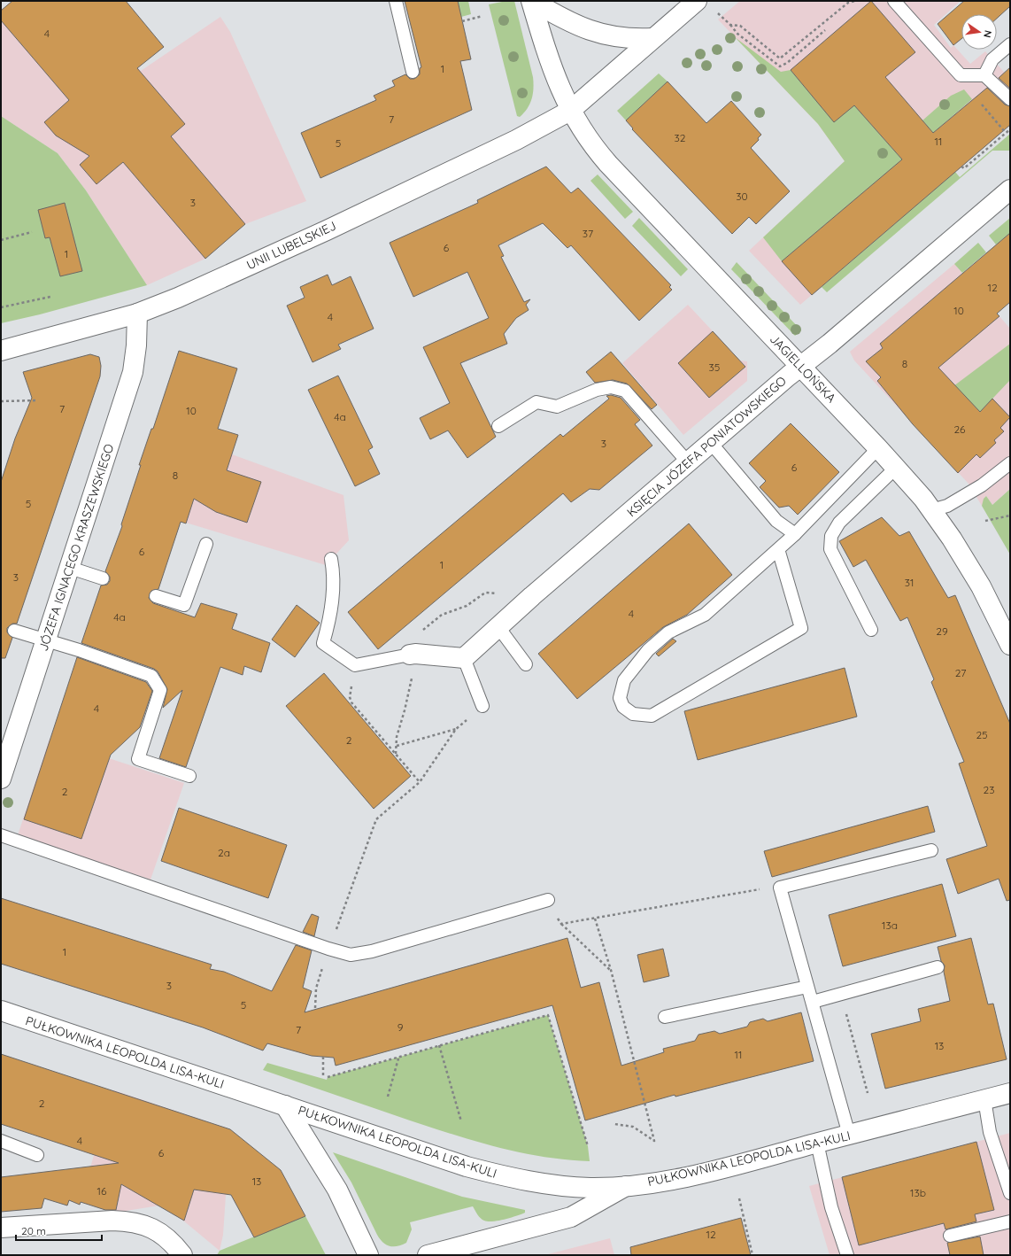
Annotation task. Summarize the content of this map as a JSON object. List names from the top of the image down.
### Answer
{
  "streets": {
    "street": [
      "UNII LUBELSKIEJ",
      "JAGIELLOŃSKA",
      "KSIĘCIA JÓZEFA PONIATOWSKIEGO",
      "JÓZEFA IGNACEGO KRASZEWSKIEGO",
      "PUŁKOWNIKA LEOPOLDA LISA-KULI"
    ]
  },
  "crossings": [
    ["UNII LUBELSKIEJ", "JAGIELLOŃSKA"],
    ["UNII LUBELSKIEJ", "JÓZEFA IGNACEGO KRASZEWSKIEGO"],
    ["JAGIELLOŃSKA", "KSIĘCIA JÓZEFA PONIATOWSKIEGO"]
  ],
  "house_numbers": [
    "4",
    "1",
    "7",
    "32",
    "11",
    "5",
    "30",
    "3",
    "37",
    "6",
    "1",
    "12",
    "10",
    "4",
    "8",
    "35",
    "7",
    "10",
    "4a",
    "26",
    "3",
    "6",
    "8",
    "5",
    "6",
    "1",
    "3",
    "31",
    "4",
    "4a",
    "29",
    "27",
    "4",
    "25",
    "2",
    "23",
    "2",
    "2a",
    "13a",
    "1",
    "3",
    "5",
    "9",
    "7",
    "13",
    "11",
    "2",
    "4",
    "6",
    "13",
    "16",
    "13b",
    "12"
  ],
  "scale_bar": "20 m",
  "north": "right"
}
